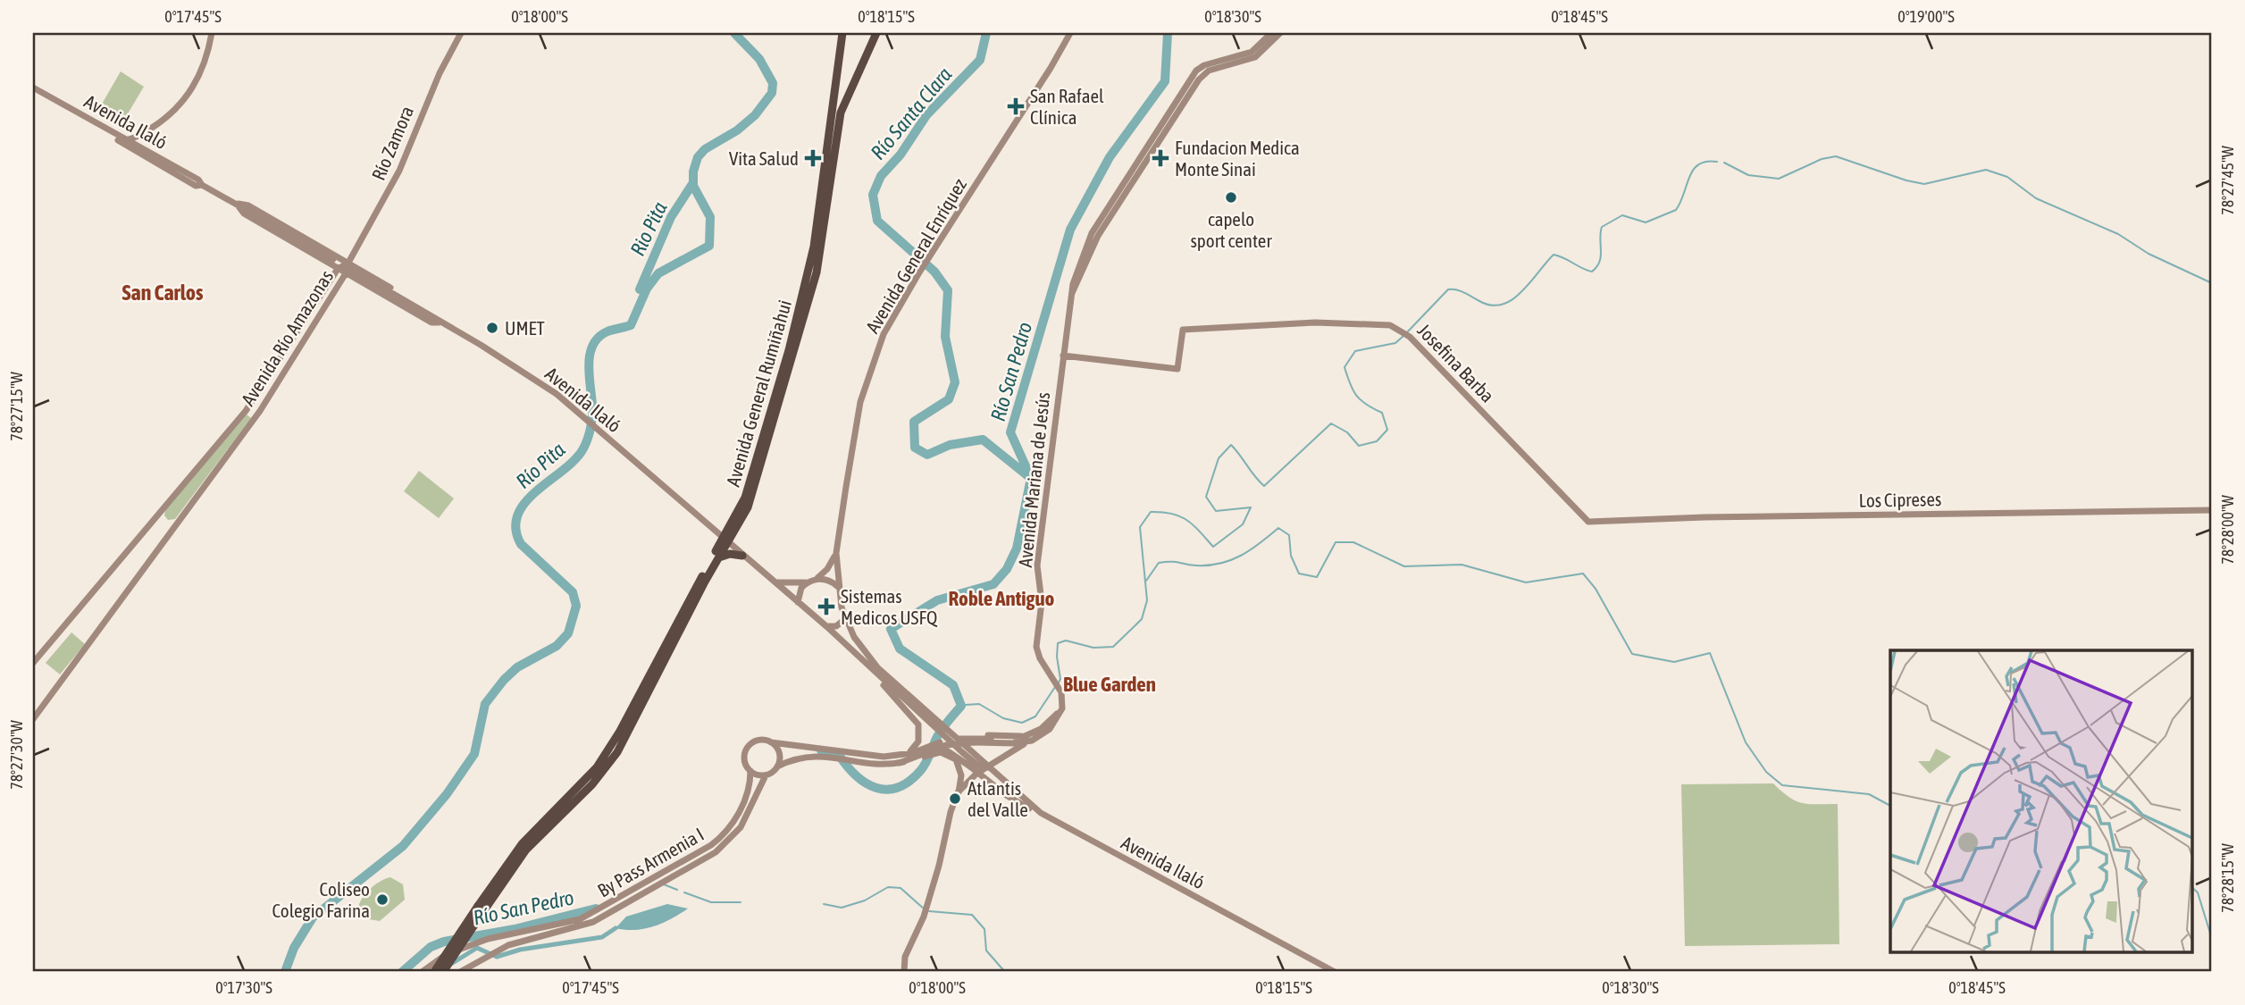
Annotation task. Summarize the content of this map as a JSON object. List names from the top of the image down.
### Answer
{
  "streets": {
    "highway": ["Avenida General Rumiñahui"],
    "main road": [
      "Avenida Ilaló",
      "Río Zamora",
      "Avenida General Enríquez",
      "Avenida Río Amazonas",
      "Josefina Barba",
      "Avenida Mariana de Jesús",
      "Los Cipreses",
      "By Pass Armenia I"
    ]
  },
  "crossings": [
    ["Avenida Ilaló", "Avenida General Enríquez"],
    ["Avenida Ilaló", "Avenida General Rumiñahui"],
    ["Río Zamora", "Avenida Río Amazonas"],
    ["Josefina Barba", "Avenida Mariana de Jesús"],
    ["Josefina Barba", "Los Cipreses"]
  ],
  "districts": ["San Carlos", "Roble Antiguo", "Blue Garden"],
  "water": [
    "Río Santa Clara",
    "Rio Pita",
    "Río San Pedro",
    "Río Pita"
  ],
  "places": {
    "health": [
      "San Rafael Clínica",
      "Vita Salud",
      "Fundacion Medica Monte Sinai",
      "Sistemas Medicos USFQ"
    ],
    "other": [
      "capelo sport center",
      "UMET",
      "Atlantis del Valle",
      "Coliseo Colegio Farina"
    ]
  },
  "coordinates": [
    "0°17'45\"S",
    "0°18'00\"S",
    "0°18'15\"S",
    "0°18'30\"S",
    "0°18'45\"S",
    "0°19'00\"S",
    "78°27'45\"W",
    "78°27'15\"W",
    "78°28'00\"W",
    "78°27'30\"W",
    "78°28'15\"W",
    "0°17'30\"S"
  ]
}
